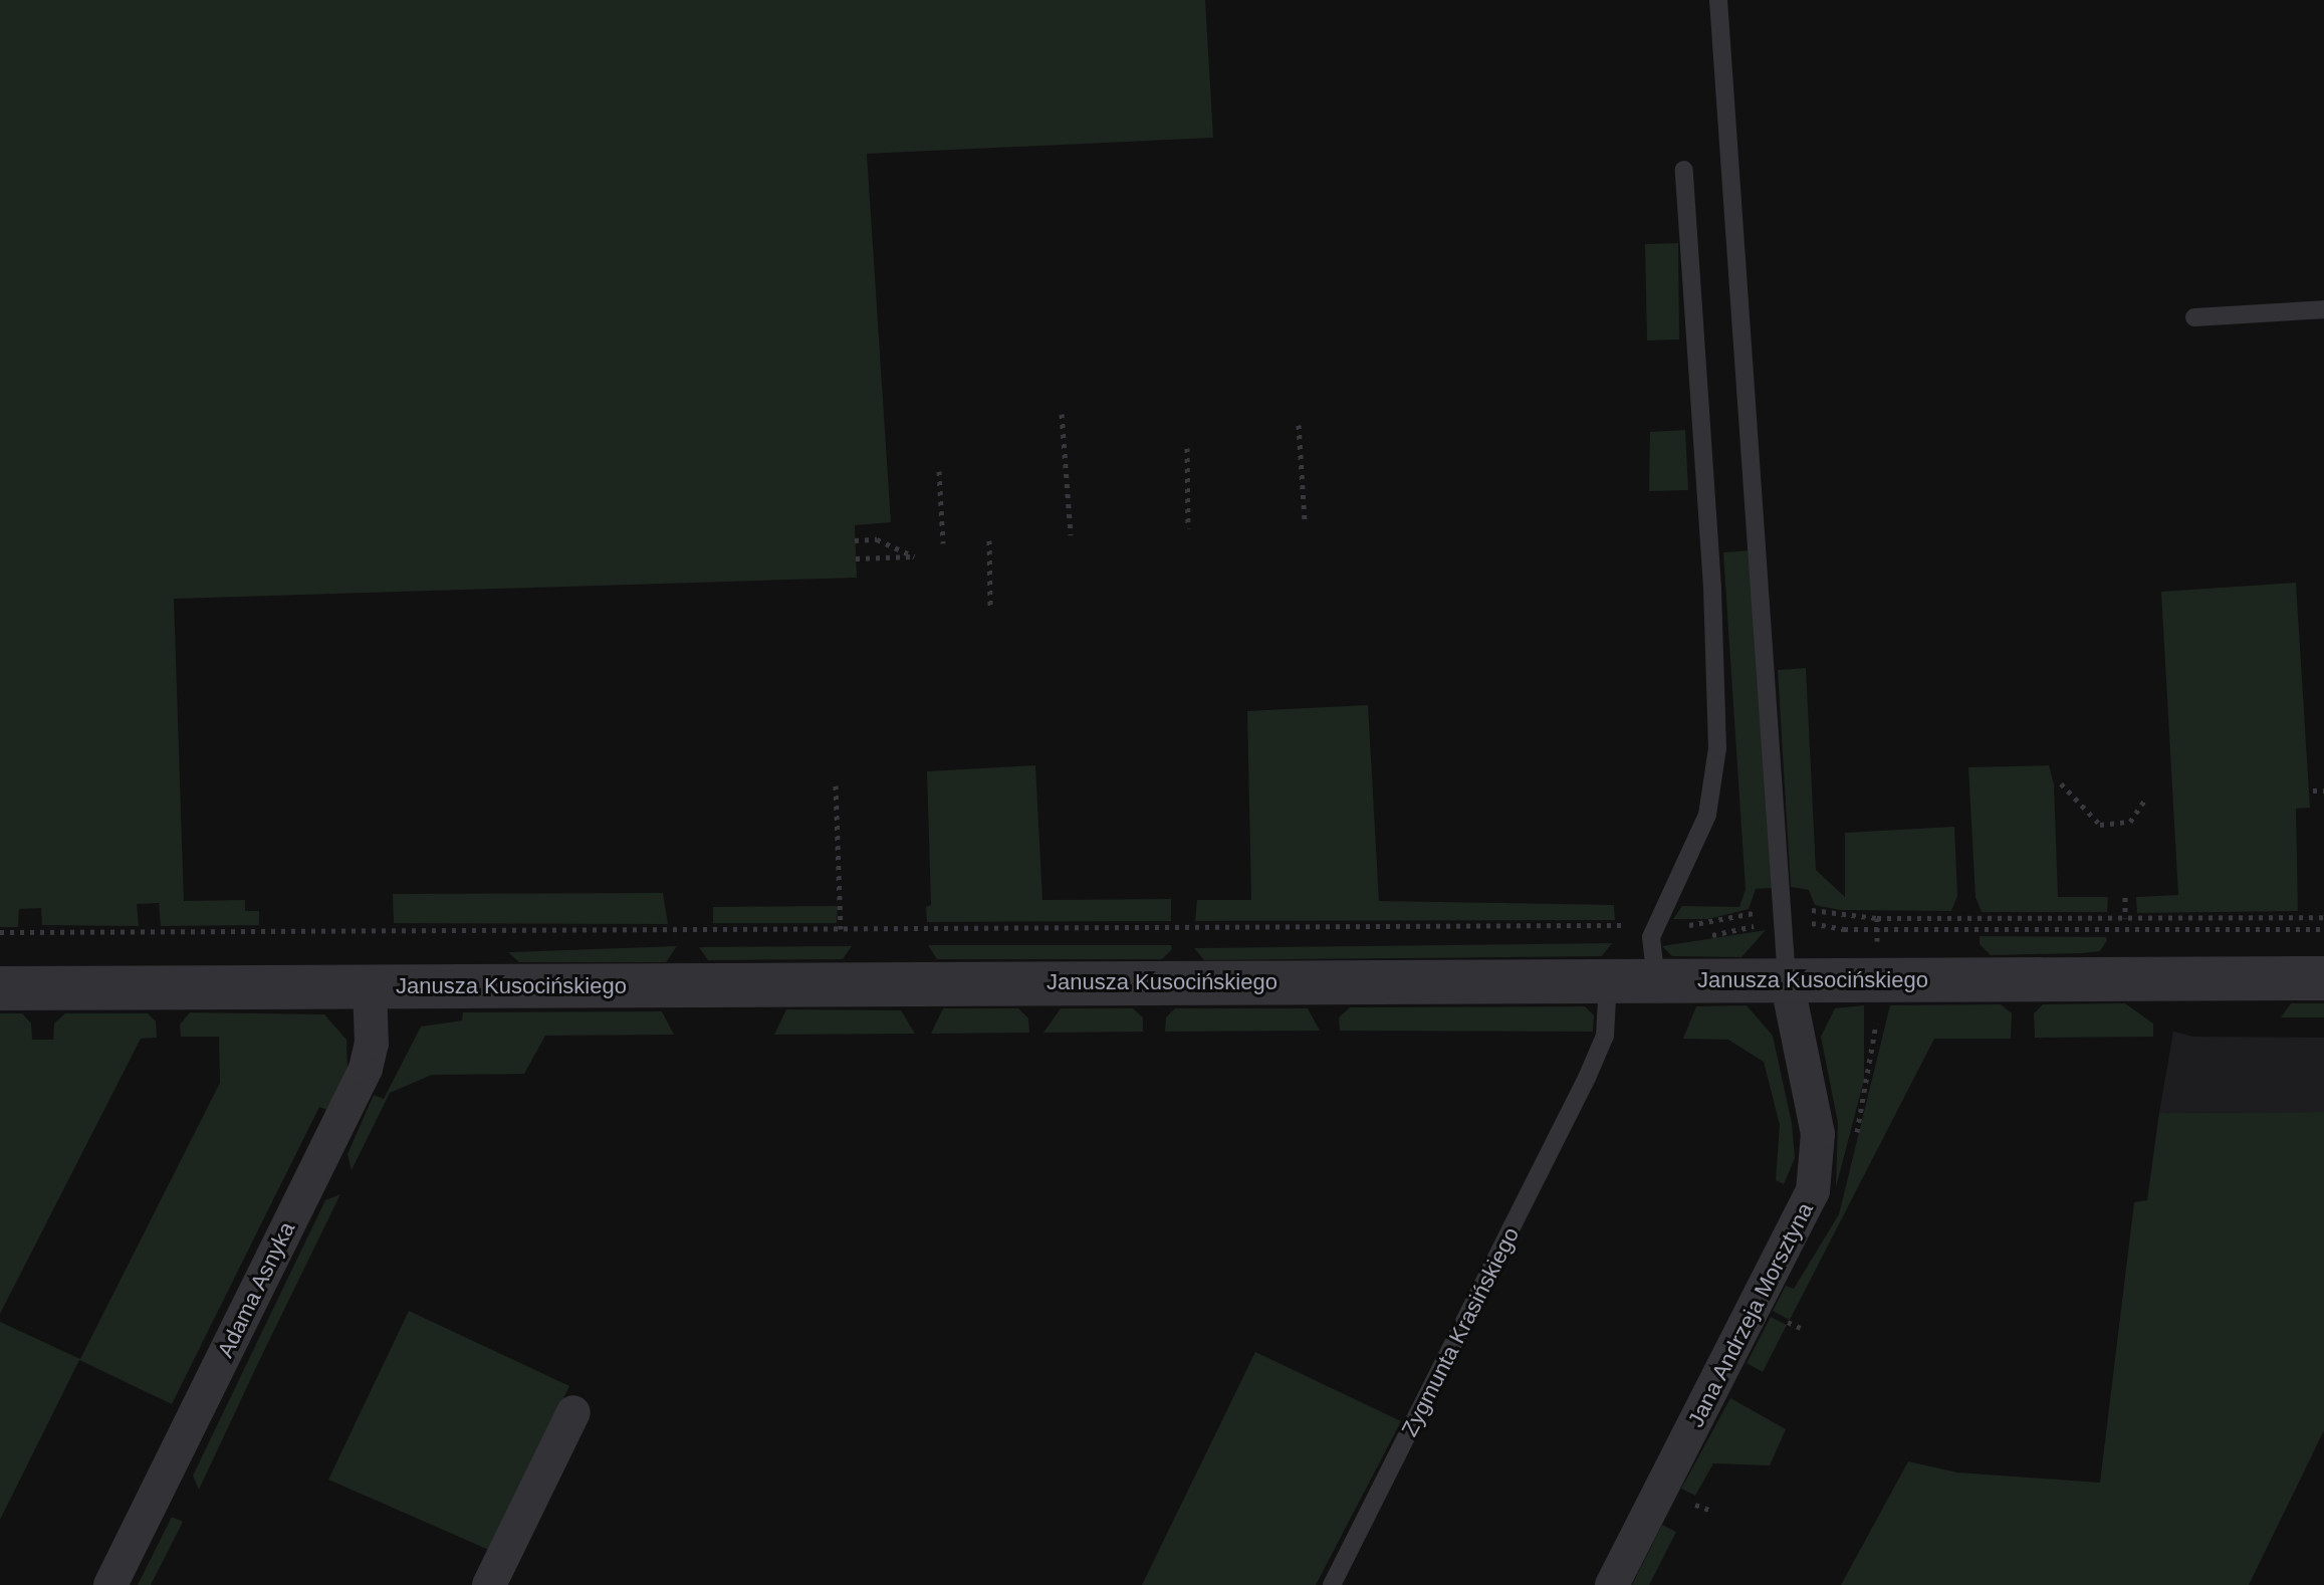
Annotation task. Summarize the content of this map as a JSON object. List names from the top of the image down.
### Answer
{
  "streets": {
    "street": ["Janusza Kusocińskiego", "Adama Asnyka", "Jana Andrzeja Morsztyna"],
    "lane": ["Zygmunta Krasińskiego"]
  },
  "crossings": [
    ["Janusza Kusocińskiego", "Adama Asnyka"],
    ["Janusza Kusocińskiego", "Jana Andrzeja Morsztyna"],
    ["Janusza Kusocińskiego", "Zygmunta Krasińskiego"]
  ]
}
